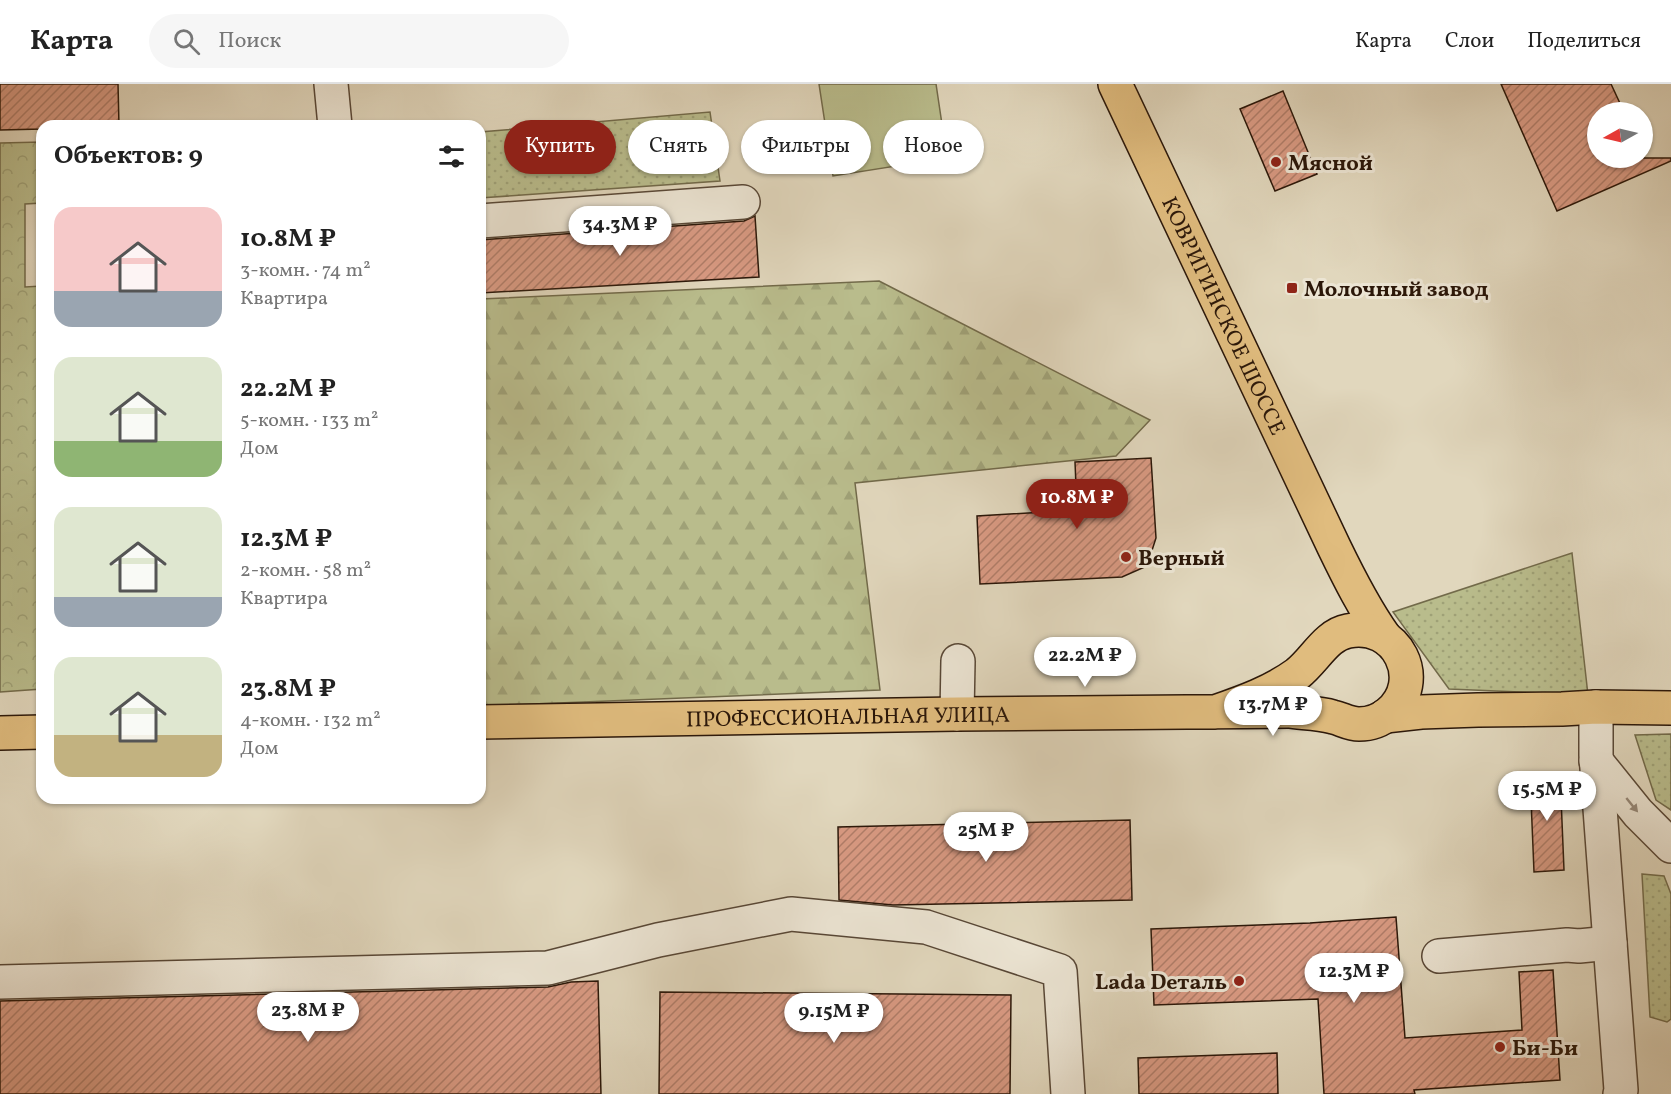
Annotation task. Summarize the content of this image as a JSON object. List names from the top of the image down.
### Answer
{
  "streets": {
    "main road": ["КОВРИГИНСКОЕ ШОССЕ", "ПРОФЕССИОНАЛЬНАЯ УЛИЦА"]
  },
  "crossings": [
    ["КОВРИГИНСКОЕ ШОССЕ", "ПРОФЕССИОНАЛЬНАЯ УЛИЦА"]
  ],
  "places": {
    "other": [
      "Мясной",
      "Верный",
      "Lada Dеталь",
      "Би-Би"
    ],
    "transit": ["Молочный завод"]
  },
  "north": "left",
  "page": {
    "header": "Карта",
    "search": "Поиск",
    "nav": ["Карта", "Слои", "Поделиться"],
    "chip": [
      "Купить",
      "Снять",
      "Фильтры",
      "Новое"
    ],
    "heading": "Объектов: 9",
    "list": [
      {
        "name": "10.8M ₽",
        "note": "3-комн. · 74 m² · Квартира"
      },
      {
        "name": "22.2M ₽",
        "note": "5-комн. · 133 m² · Дом"
      },
      {
        "name": "12.3M ₽",
        "note": "2-комн. · 58 m² · Квартира"
      },
      {
        "name": "23.8M ₽",
        "note": "4-комн. · 132 m² · Дом"
      }
    ],
    "price": [
      "34.3M ₽",
      "10.8M ₽",
      "22.2M ₽",
      "13.7M ₽",
      "15.5M ₽",
      "25M ₽",
      "12.3M ₽",
      "23.8M ₽",
      "9.15M ₽"
    ]
  }
}
